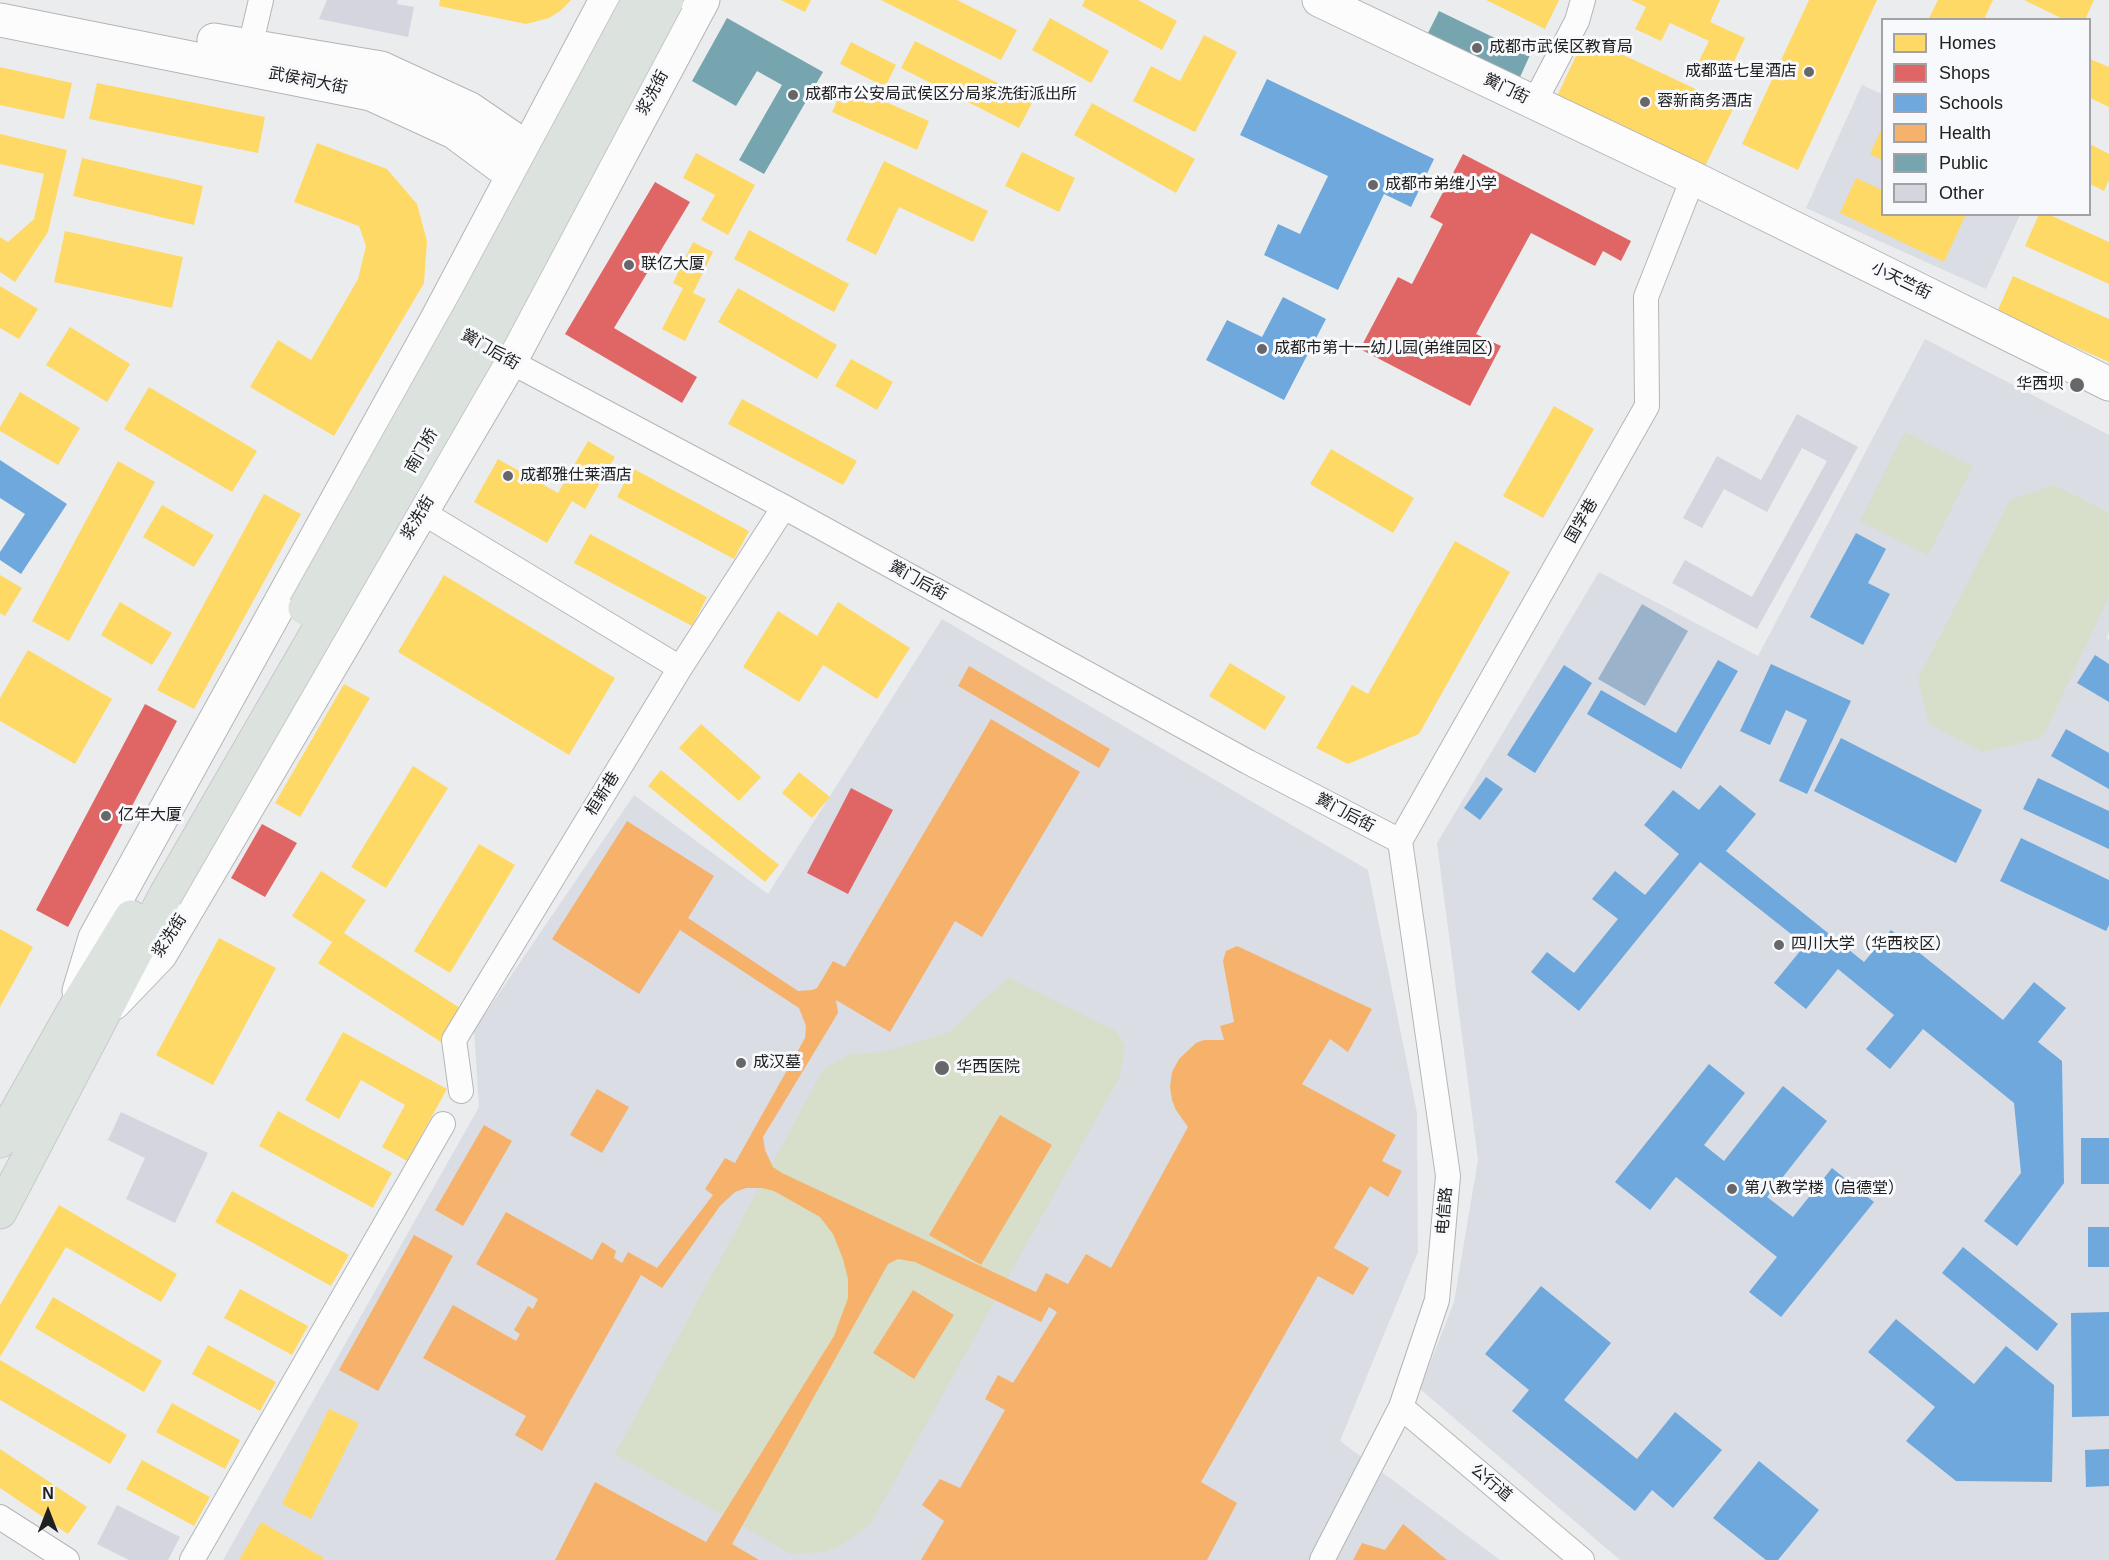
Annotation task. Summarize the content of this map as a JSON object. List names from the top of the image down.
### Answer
{
  "streets": {
    "main road": [
      "武侯祠大街",
      "黉门街",
      "浆洗街",
      "小天竺街",
      "南门桥"
    ],
    "street": [
      "黉门后街",
      "国学巷",
      "桓新巷",
      "电信路",
      "公行道"
    ]
  },
  "crossings": [
    ["武侯祠大街", "浆洗街"],
    ["黉门街", "小天竺街"],
    ["黉门街", "国学巷"],
    ["浆洗街", "黉门后街"],
    ["浆洗街", "南门桥"],
    ["小天竺街", "国学巷"],
    ["黉门后街", "国学巷"],
    ["黉门后街", "桓新巷"],
    ["黉门后街", "电信路"],
    ["国学巷", "电信路"],
    ["电信路", "公行道"]
  ],
  "places": [
    "成都市武侯区教育局",
    "成都蓝七星酒店",
    "成都市公安局武侯区分局浆洗街派出所",
    "蓉新商务酒店",
    "成都市弟维小学",
    "联亿大厦",
    "成都市第十一幼儿园(弟维园区)",
    "华西坝",
    "成都雅仕莱酒店",
    "亿年大厦",
    "四川大学（华西校区）",
    "成汉墓",
    "华西医院",
    "第八教学楼（启德堂）"
  ],
  "legend": [
    "Homes",
    "Shops",
    "Schools",
    "Health",
    "Public",
    "Other"
  ],
  "north": "top"
}
